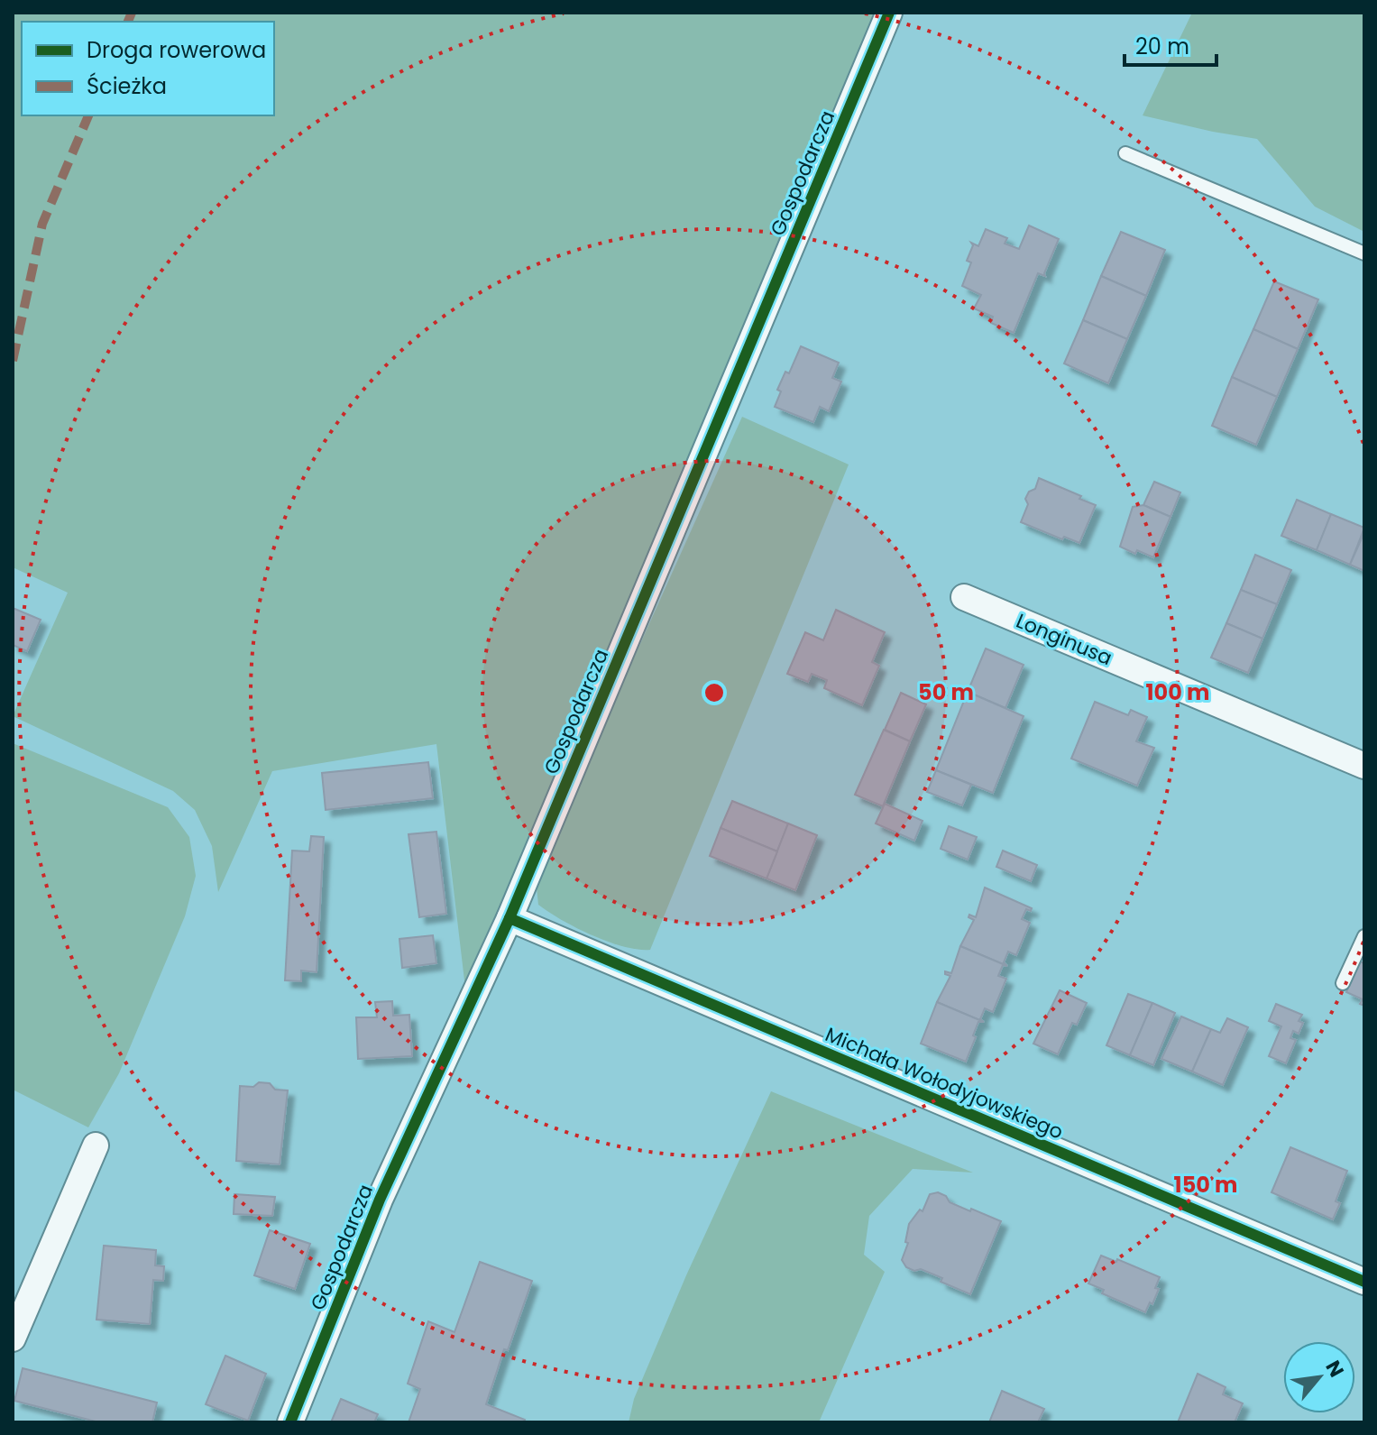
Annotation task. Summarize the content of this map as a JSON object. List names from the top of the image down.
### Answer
{
  "streets": {
    "street": ["Gospodarcza", "Longinusa", "Michała Wołodyjowskiego"]
  },
  "crossings": [
    ["Gospodarcza", "Michała Wołodyjowskiego"]
  ],
  "legend": ["Droga rowerowa", "Ścieżka"],
  "scale_bar": "20 m",
  "north": "top right",
  "rings": ["50 m", "100 m", "150 m"]
}
